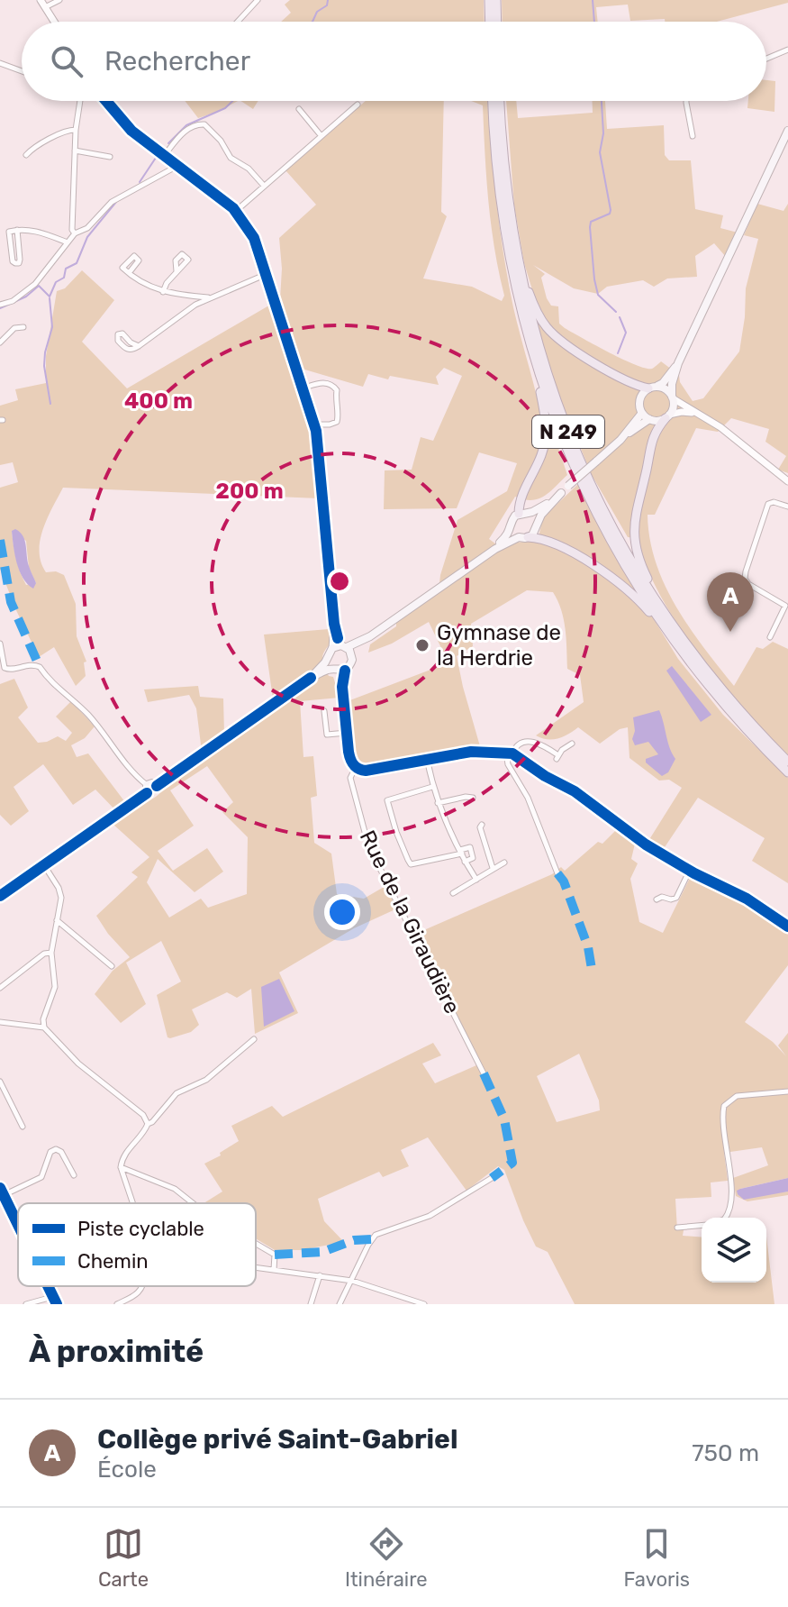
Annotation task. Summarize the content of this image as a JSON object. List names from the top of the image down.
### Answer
{
  "streets": {
    "highway": ["N 249"],
    "street": ["Rue de la Giraudière"]
  },
  "places": ["Gymnase de la Herdrie"],
  "legend": ["Piste cyclable", "Chemin"],
  "page": {
    "search": "Rechercher",
    "pins": "A",
    "heading": "À proximité",
    "list": [
      {
        "mark": "A",
        "name": "Collège privé Saint-Gabriel",
        "note": "École",
        "value": "750 m"
      }
    ],
    "nav": ["Carte", "Itinéraire", "Favoris"]
  },
  "rings": ["400 m", "200 m"]
}
